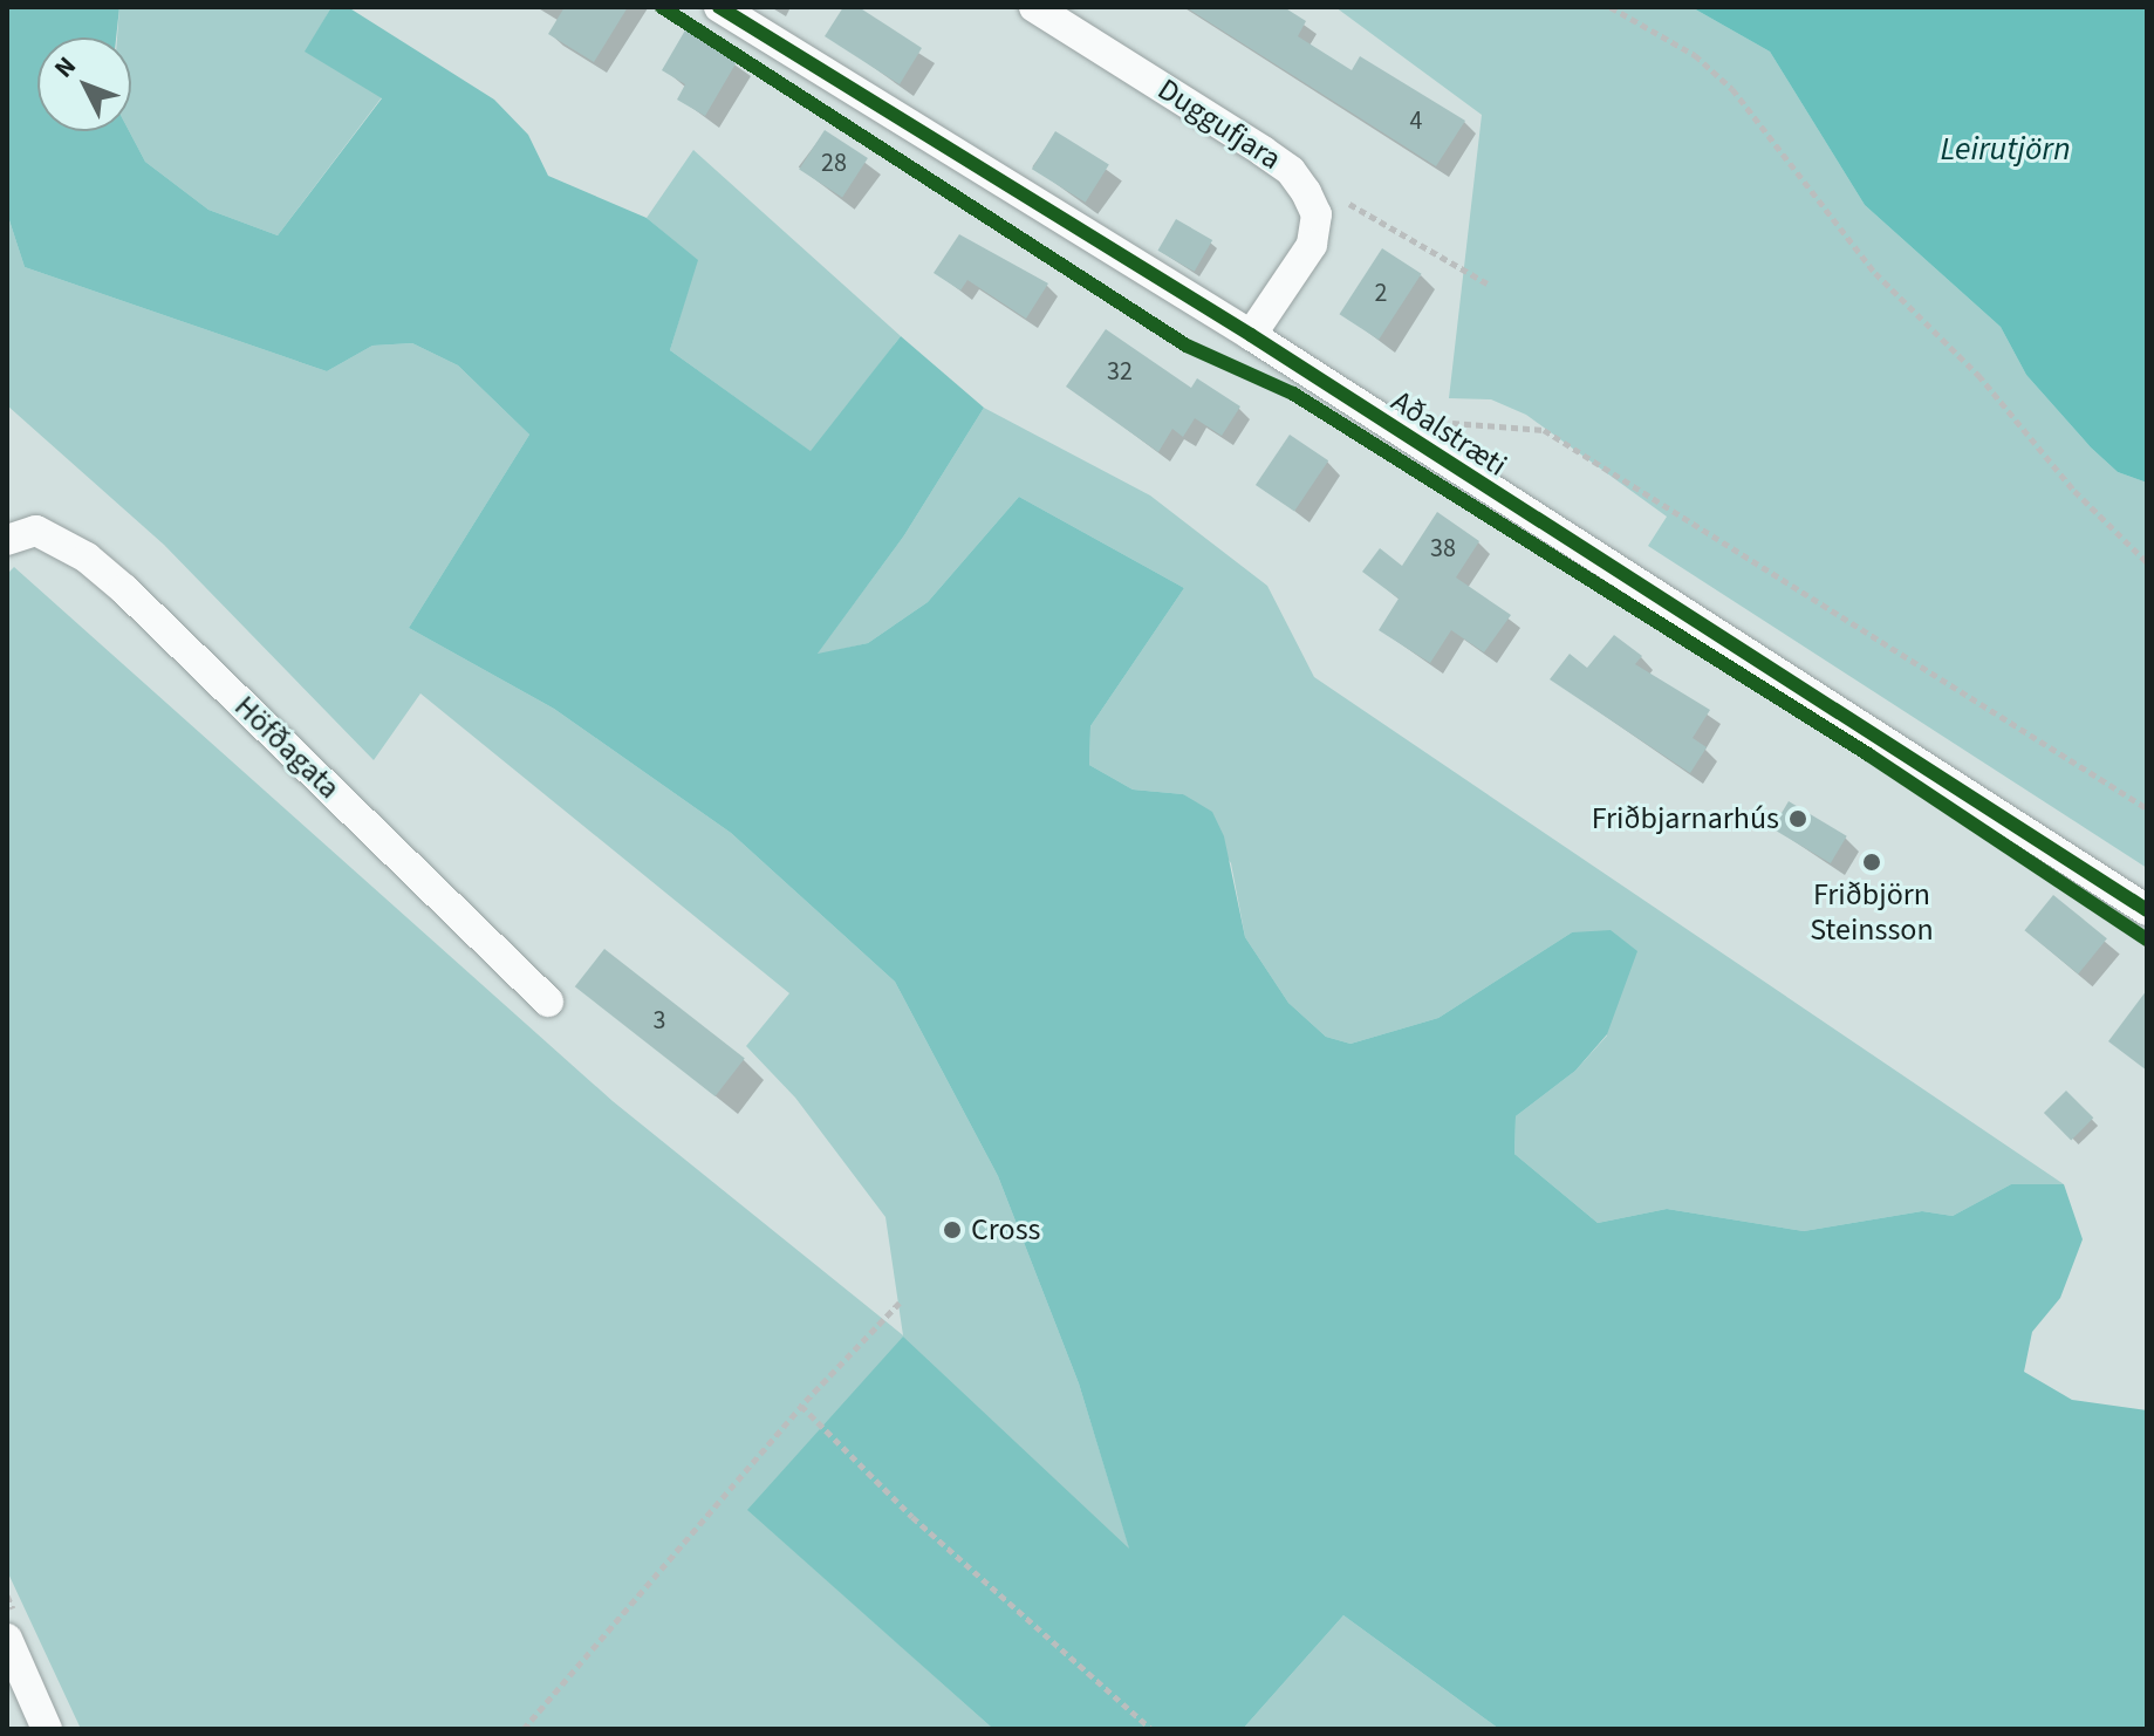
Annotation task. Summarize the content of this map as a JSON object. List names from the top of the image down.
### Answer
{
  "streets": {
    "street": ["Duggufjara", "Aðalstræti", "Höfðagata"]
  },
  "crossings": [
    ["Duggufjara", "Aðalstræti"]
  ],
  "water": ["Leirutjörn"],
  "places": ["Friðbjarnarhús", "Friðbjörn Steinsson", "Cross"],
  "house_numbers": [
    "4",
    "28",
    "2",
    "32",
    "38",
    "3"
  ],
  "north": "top left"
}
